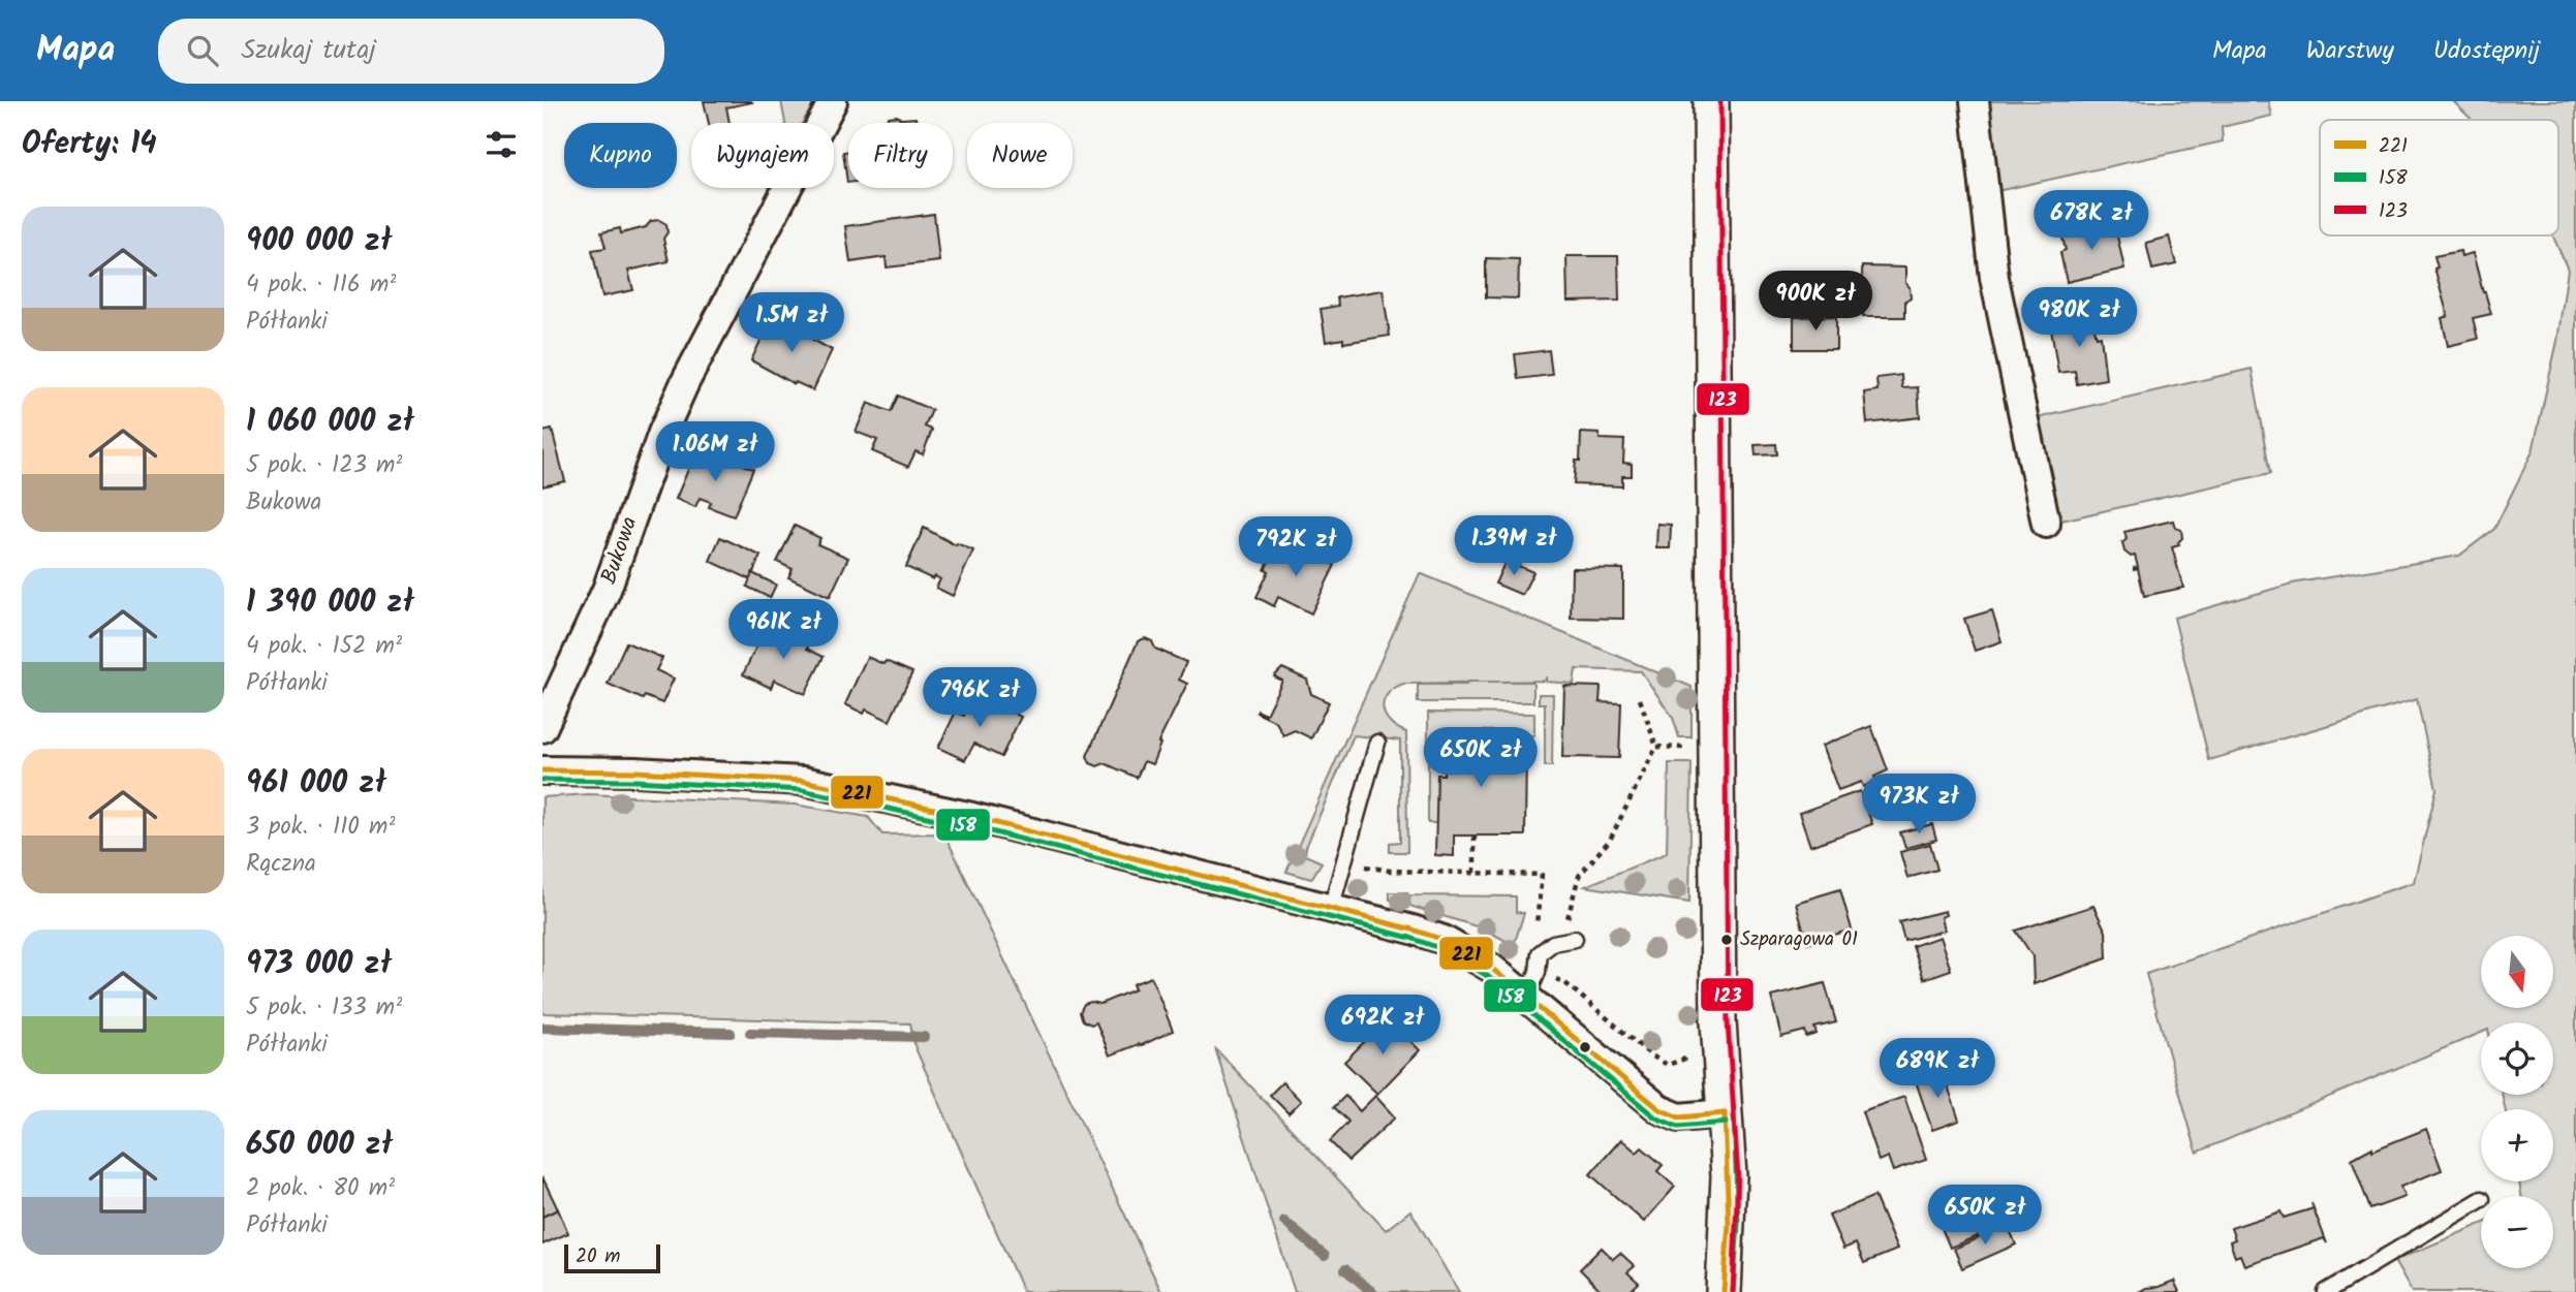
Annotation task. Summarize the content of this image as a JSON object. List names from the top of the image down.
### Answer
{
  "streets": {
    "street": ["Bukowa"]
  },
  "places": ["Szparagowa 01"],
  "lines": ["transit line 123", "transit line 221", "transit line 158"],
  "legend": ["221", "158", "123"],
  "scale_bar": "20 m",
  "north": "bottom",
  "page": {
    "header": "Mapa",
    "search": "Szukaj tutaj",
    "nav": ["Mapa", "Warstwy", "Udostępnij"],
    "heading": "Oferty: 14",
    "chip": [
      "Kupno",
      "Wynajem",
      "Filtry",
      "Nowe"
    ],
    "list": [
      {
        "name": "900 000 zł",
        "note": "4 pok. · 116 m² · Półłanki"
      },
      {
        "name": "1 060 000 zł",
        "note": "5 pok. · 123 m² · Bukowa"
      },
      {
        "name": "1 390 000 zł",
        "note": "4 pok. · 152 m² · Półłanki"
      },
      {
        "name": "961 000 zł",
        "note": "3 pok. · 110 m² · Rączna"
      },
      {
        "name": "973 000 zł",
        "note": "5 pok. · 133 m² · Półłanki"
      },
      {
        "name": "650 000 zł",
        "note": "2 pok. · 80 m² · Półłanki"
      }
    ],
    "price": [
      "678K zł",
      "900K zł",
      "980K zł",
      "1.5M zł",
      "1.06M zł",
      "1.39M zł",
      "792K zł",
      "961K zł",
      "796K zł",
      "650K zł",
      "973K zł",
      "692K zł",
      "689K zł",
      "650K zł"
    ],
    "map_buttons": ["+", "−"],
    "scale": "20 m"
  }
}
